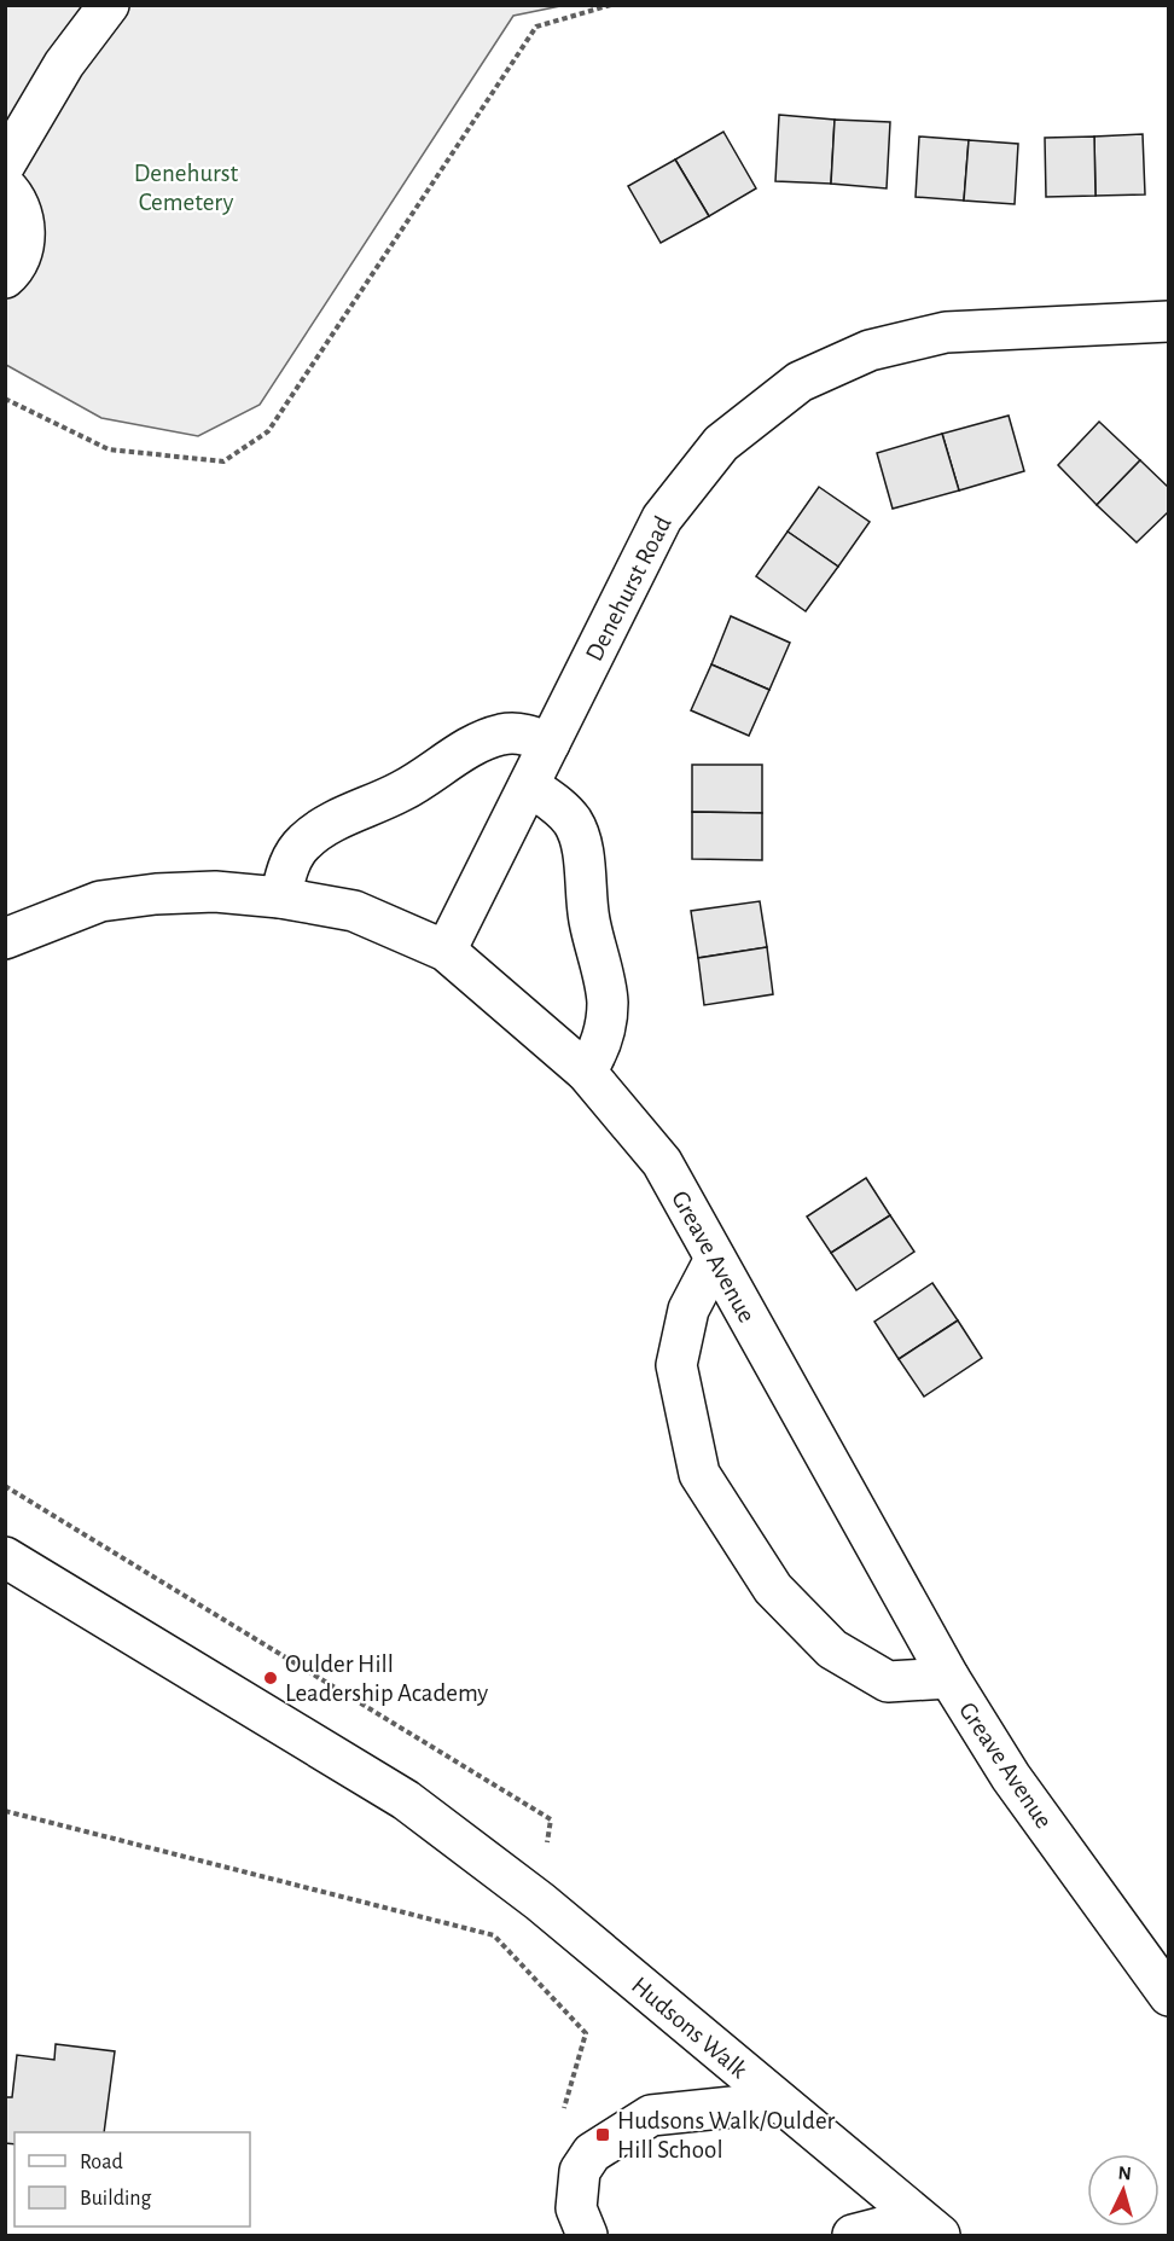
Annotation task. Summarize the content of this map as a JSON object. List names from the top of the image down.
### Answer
{
  "streets": {
    "street": ["Denehurst Road", "Greave Avenue", "Hudsons Walk"]
  },
  "crossings": [
    ["Denehurst Road", "Greave Avenue"]
  ],
  "parks": ["Denehurst Cemetery"],
  "places": {
    "other": ["Oulder Hill Leadership Academy"],
    "transit": ["Hudsons Walk/Oulder Hill School"]
  },
  "legend": ["Road", "Building"],
  "north": "top"
}
